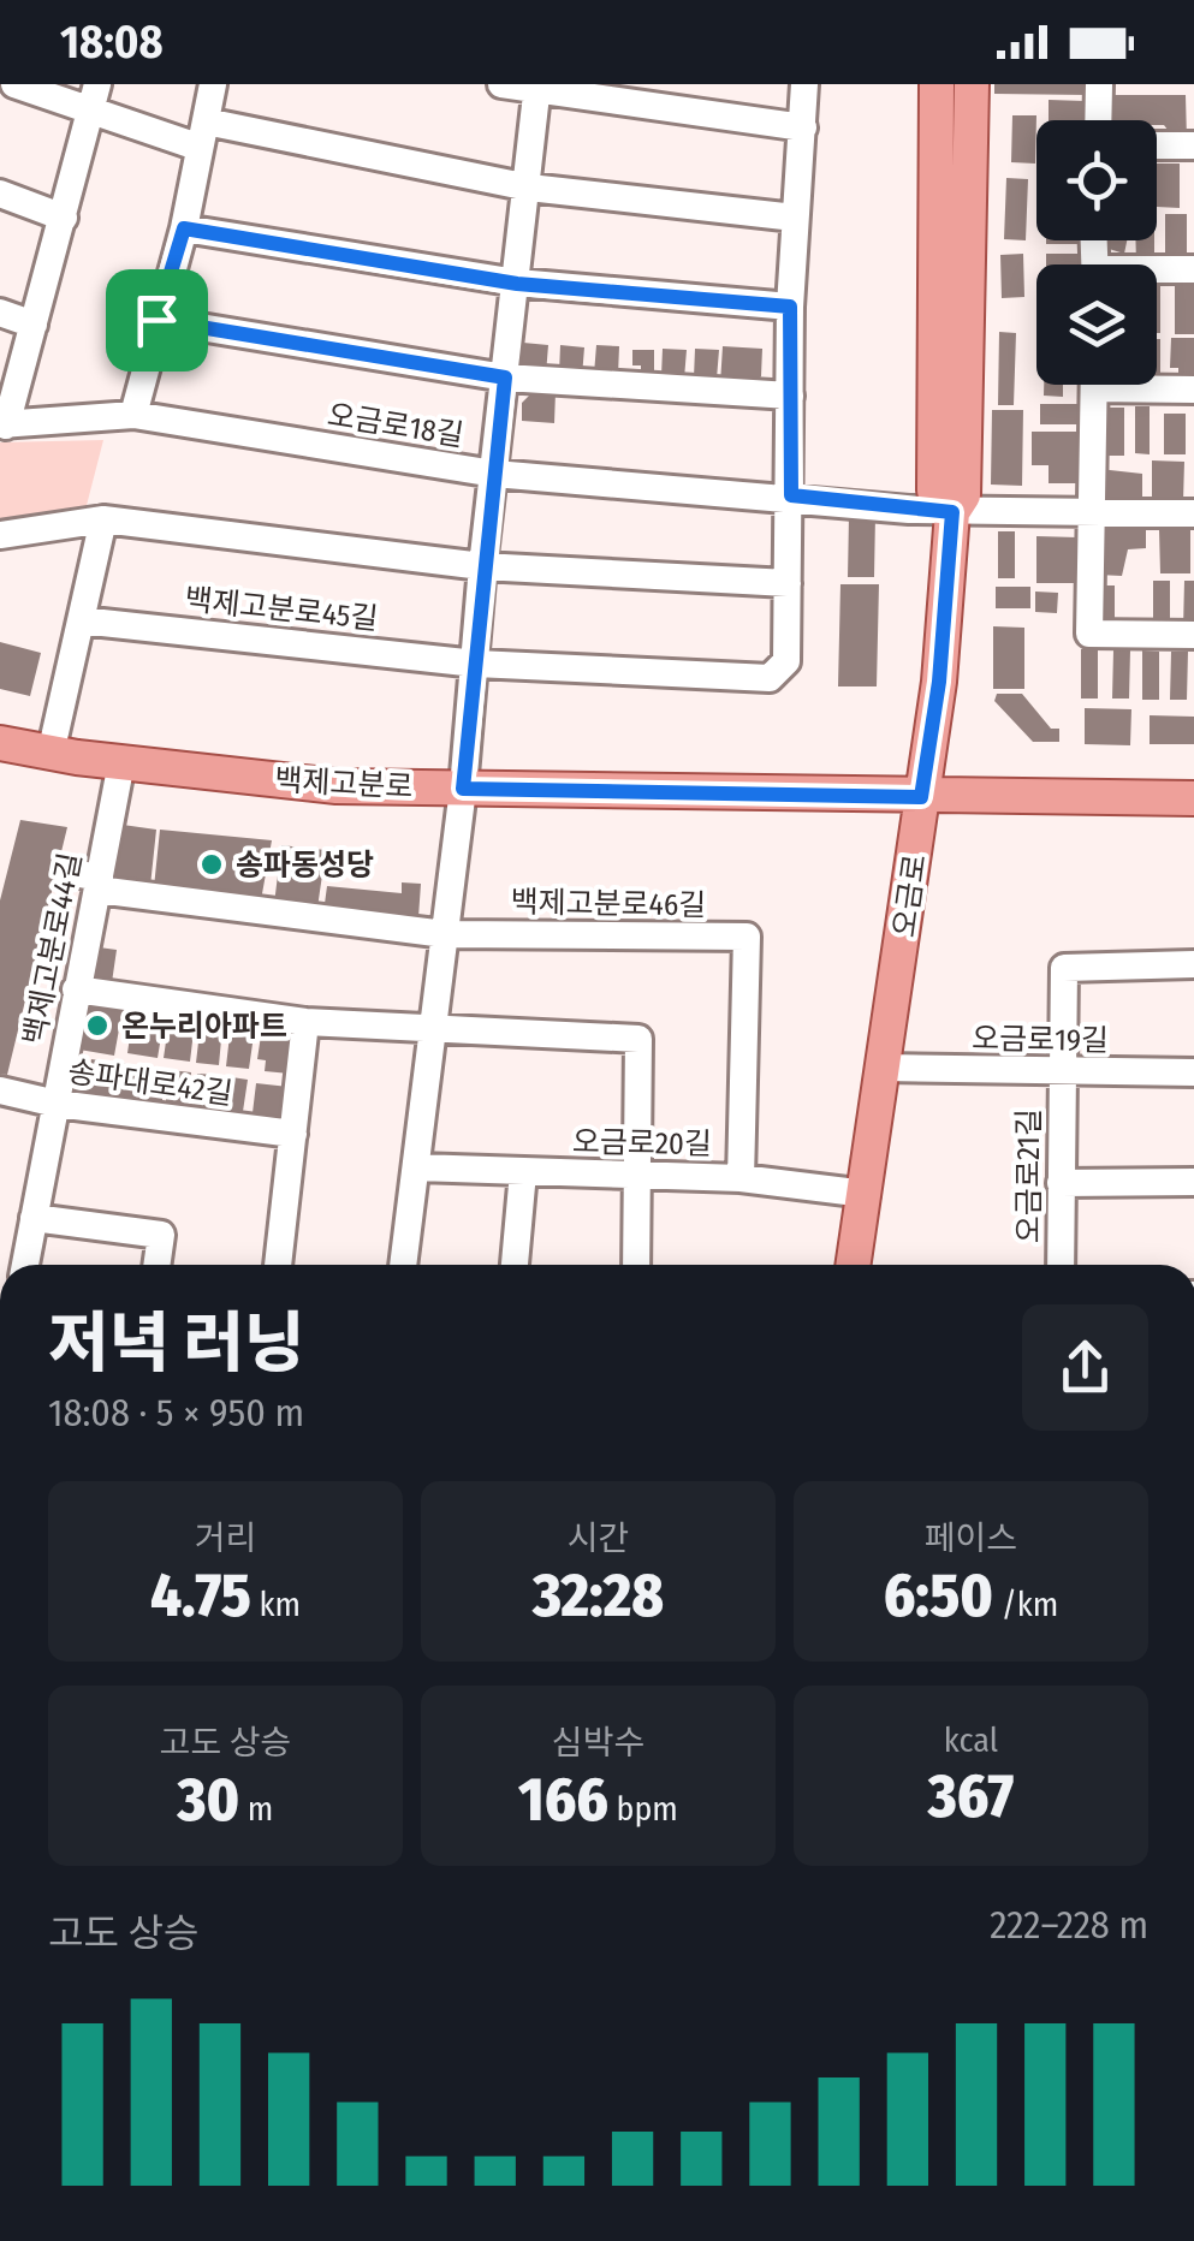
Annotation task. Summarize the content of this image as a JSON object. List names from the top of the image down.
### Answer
{
  "streets": {
    "main road": ["백제고분로", "오금로"],
    "street": [
      "오금로18길",
      "백제고분로45길",
      "백제고분로46길",
      "백제고분로44길",
      "오금로19길",
      "송파대로42길",
      "오금로20길",
      "오금로21길"
    ]
  },
  "crossings": [
    ["오금로18길", "오금로"],
    ["백제고분로", "오금로"],
    ["백제고분로", "백제고분로44길"],
    ["오금로", "오금로19길"],
    ["오금로", "오금로20길"],
    ["백제고분로46길", "백제고분로44길"],
    ["백제고분로46길", "오금로20길"],
    ["백제고분로44길", "송파대로42길"],
    ["오금로19길", "오금로21길"]
  ],
  "places": ["송파동성당", "온누리아파트"],
  "page": {
    "status": "18:08",
    "heading": ["저녁 러닝", "18:08 · 5 × 950 m"],
    "stats": [
      ["거리", "4.75 km"],
      ["시간", "32:28"],
      ["페이스", "6:50 /km"],
      ["고도 상승", "30 m"],
      ["심박수", "166 bpm"],
      ["kcal", "367"]
    ],
    "chart": ["고도 상승", "222–228 m"]
  }
}
